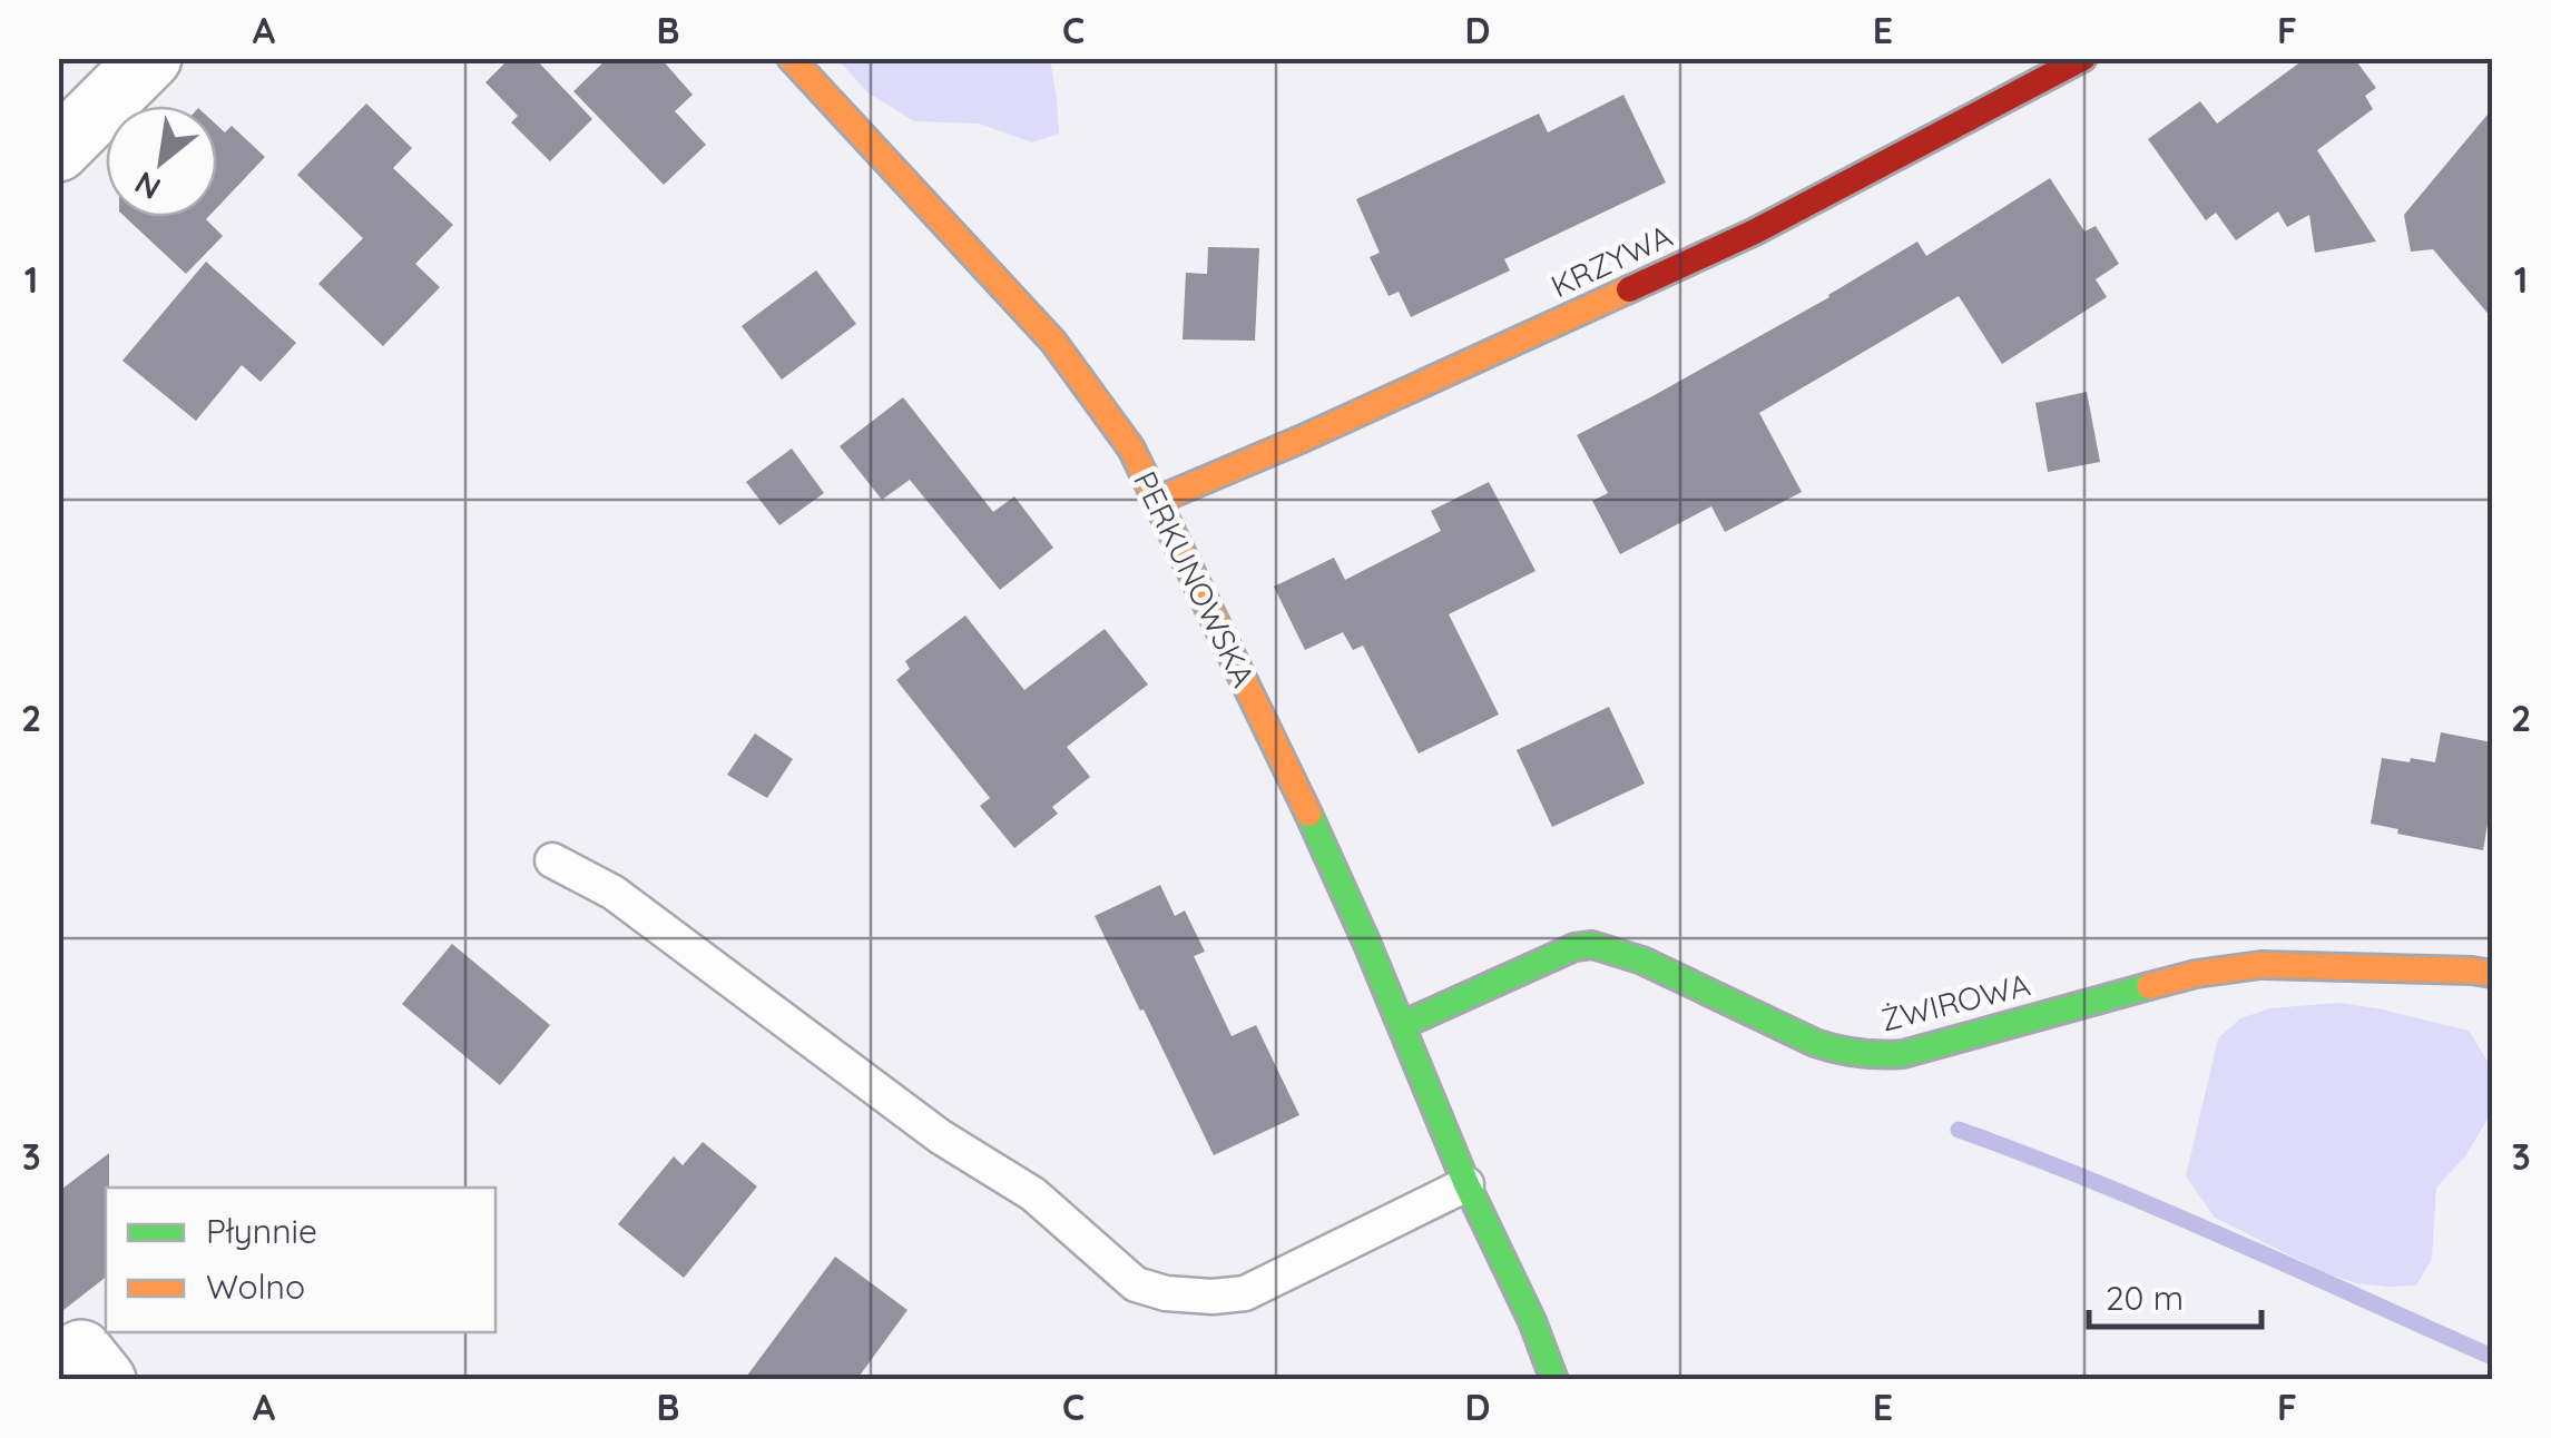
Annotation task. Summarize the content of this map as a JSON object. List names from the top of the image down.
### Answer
{
  "streets": {
    "street": ["KRZYWA", "PERKUNOWSKA", "ŻWIROWA"]
  },
  "crossings": [
    ["KRZYWA", "PERKUNOWSKA"],
    ["PERKUNOWSKA", "ŻWIROWA"]
  ],
  "legend": ["Płynnie", "Wolno"],
  "scale_bar": "20 m",
  "north": "bottom left",
  "grid": {
    "columns": [
      "A",
      "B",
      "C",
      "D",
      "E",
      "F"
    ],
    "rows": ["1", "2", "3"]
  }
}
